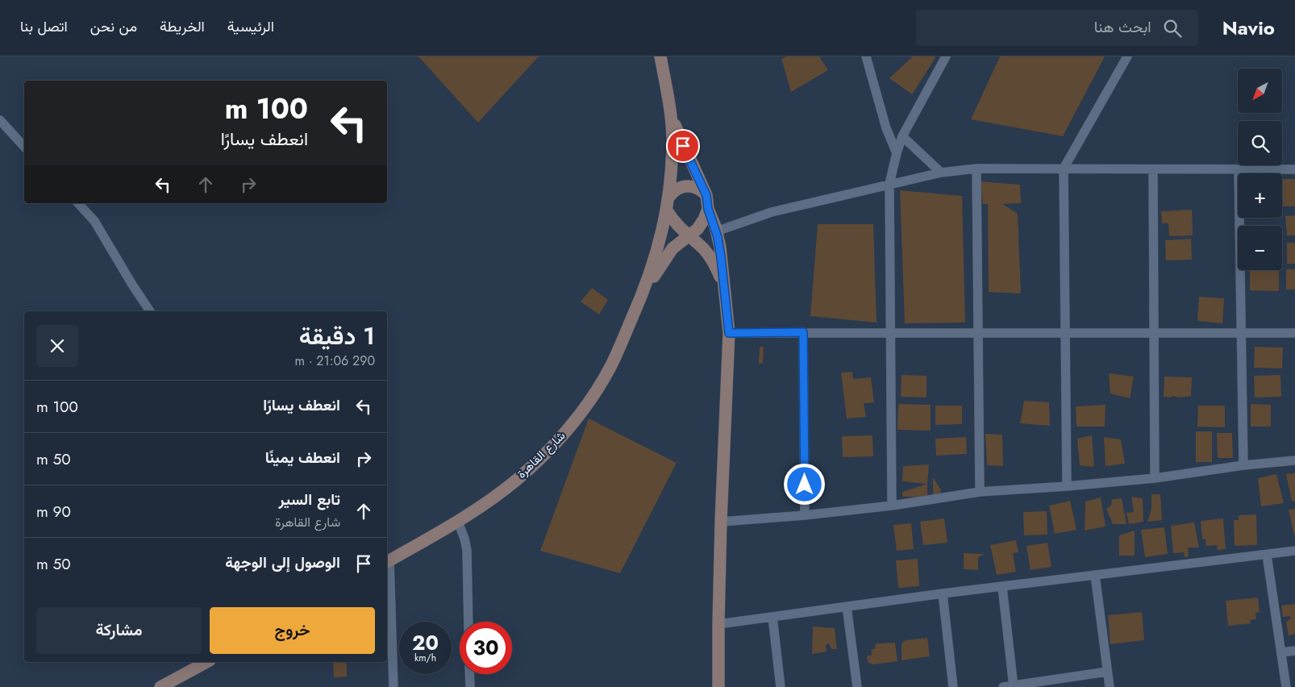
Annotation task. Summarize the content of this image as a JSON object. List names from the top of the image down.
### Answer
{
  "streets": {
    "main road": ["شارع القاهرة"]
  },
  "north": "bottom left",
  "page": {
    "header": "Navio",
    "search": "ابحث هنا",
    "nav": [
      "الرئيسية",
      "الخريطة",
      "من نحن",
      "اتصل بنا"
    ],
    "map_buttons": ["+", "−"],
    "turn": ["100 m", "انعطف يسارًا"],
    "heading": ["1 دقيقة", "290 m · 21:06"],
    "list": [
      {
        "name": "انعطف يسارًا",
        "value": "100 m"
      },
      {
        "name": "انعطف يمينًا",
        "value": "50 m"
      },
      {
        "name": "تابع السير",
        "note": "شارع القاهرة",
        "value": "90 m"
      },
      {
        "name": "الوصول إلى الوجهة",
        "value": "50 m"
      }
    ],
    "buttons": ["خروج", "مشاركة"],
    "speed": "20 km/h",
    "limit": "30"
  }
}
